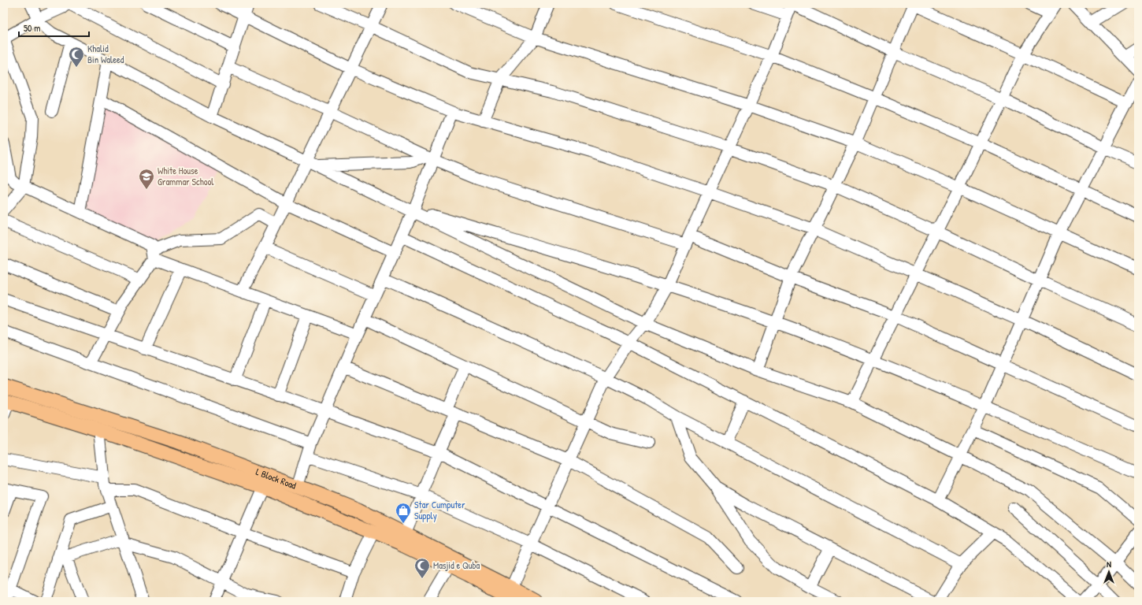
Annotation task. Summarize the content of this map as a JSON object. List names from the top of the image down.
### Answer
{
  "streets": {
    "main road": ["L Block Road"]
  },
  "places": {
    "mosque": ["Khalid Bin Waleed", "Masjid e Quba"],
    "school or university": ["White House Grammar School"],
    "shop": ["Star Cumputer Supply"]
  },
  "scale_bar": "50 m",
  "north": "top"
}
